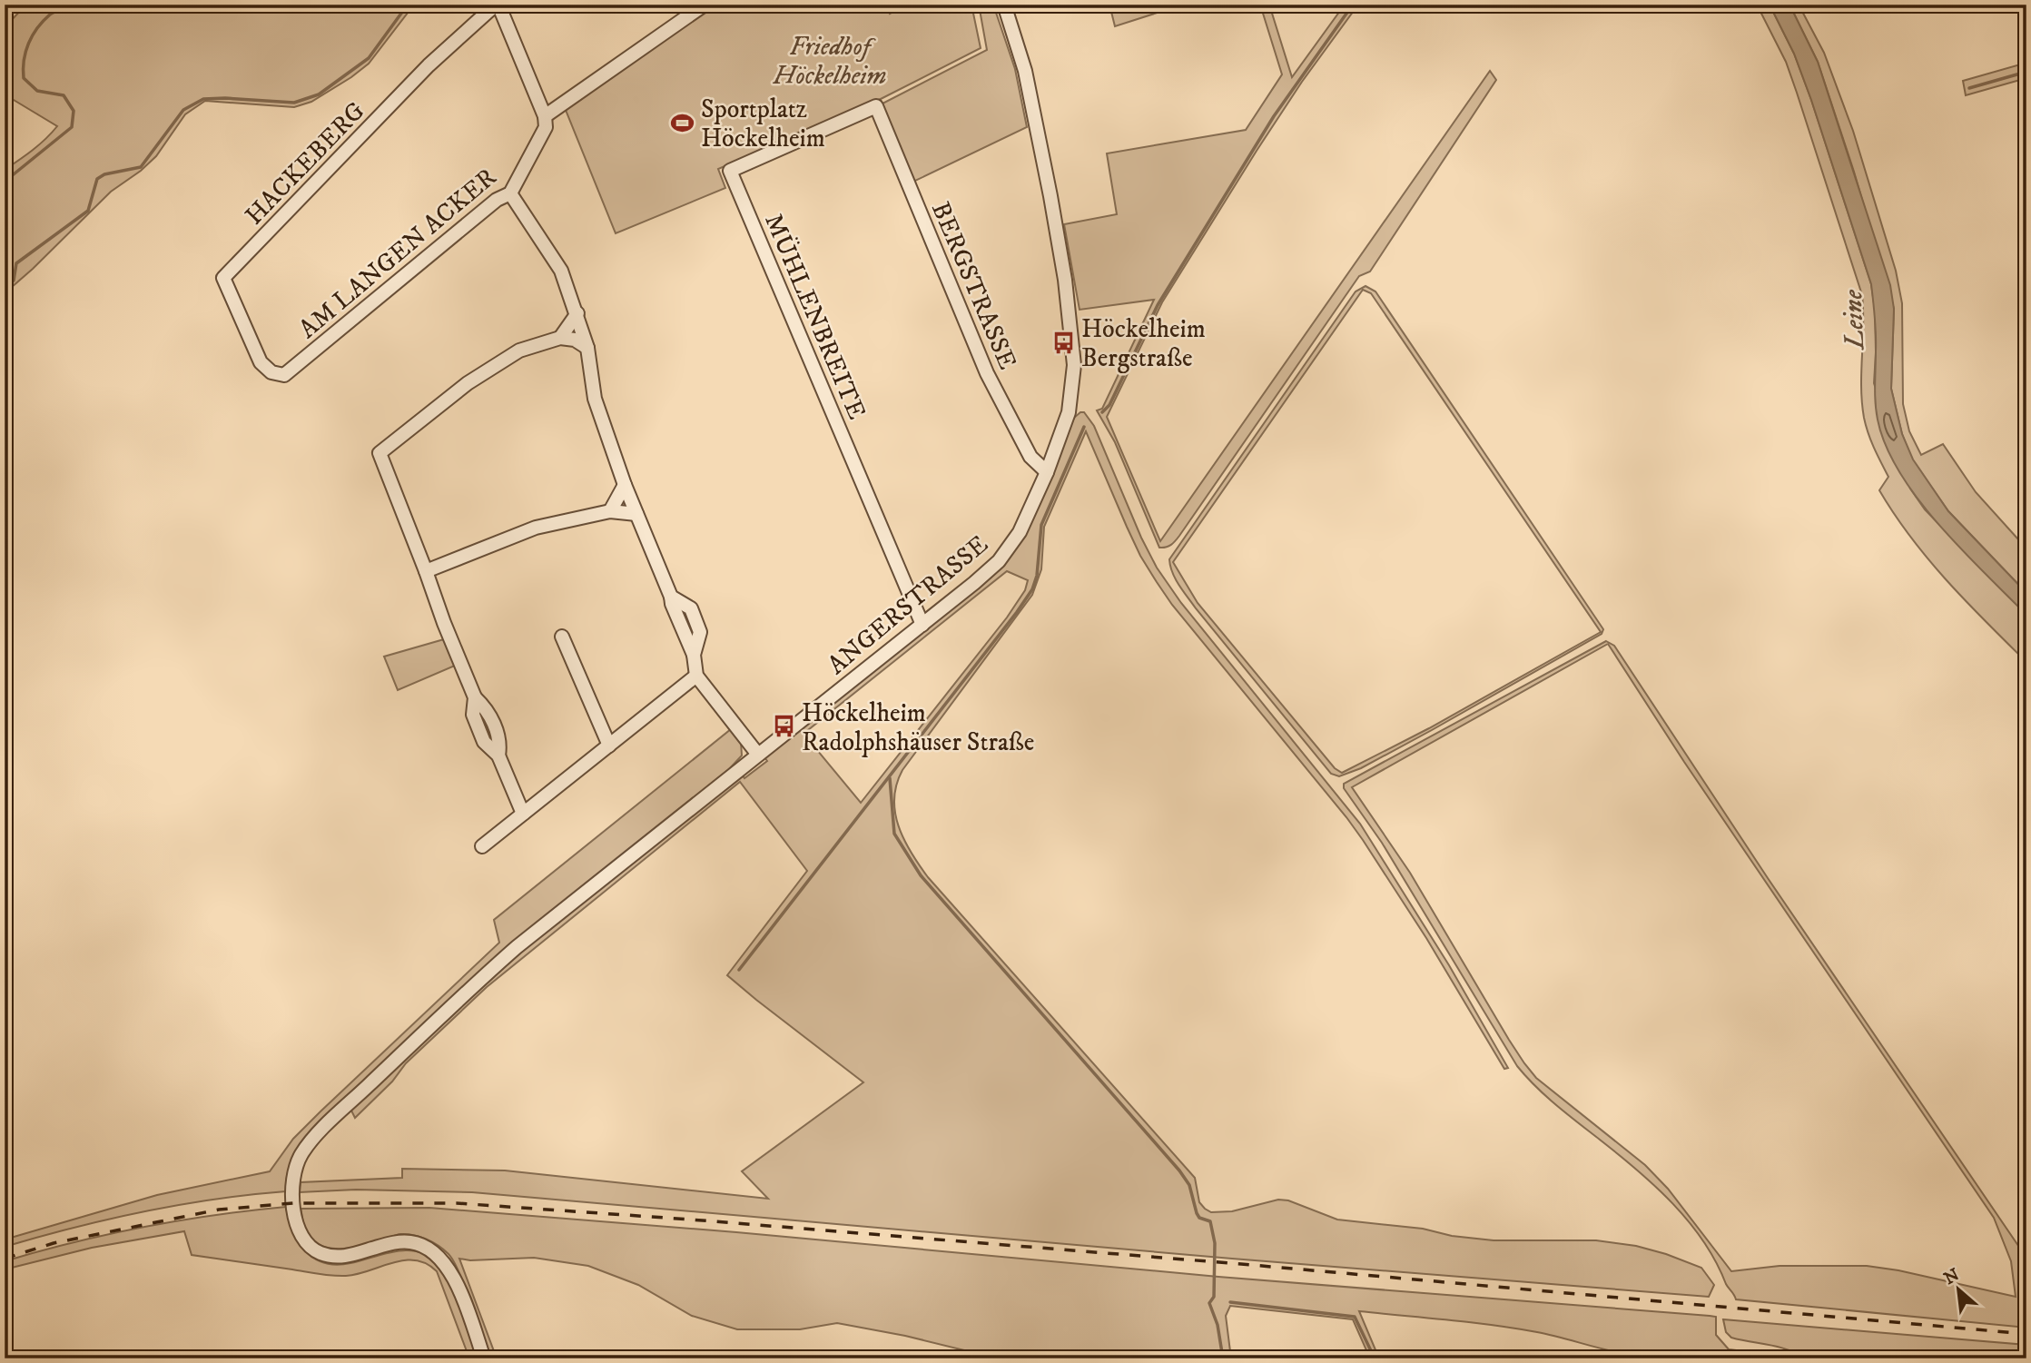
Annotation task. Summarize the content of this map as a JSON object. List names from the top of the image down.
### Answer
{
  "streets": {
    "street": [
      "HACKEBERG",
      "AM LANGEN ACKER",
      "BERGSTRASSE",
      "MÜHLENBREITE",
      "ANGERSTRASSE"
    ]
  },
  "crossings": [
    ["HACKEBERG", "AM LANGEN ACKER"],
    ["BERGSTRASSE", "MÜHLENBREITE"],
    ["BERGSTRASSE", "ANGERSTRASSE"],
    ["MÜHLENBREITE", "ANGERSTRASSE"]
  ],
  "water": ["Leine"],
  "parks": ["Friedhof Höckelheim"],
  "places": {
    "sports": ["Sportplatz Höckelheim"],
    "bus stop": ["Höckelheim Bergstraße", "Höckelheim Radolphshäuser Straße"]
  },
  "north": "top left"
}
